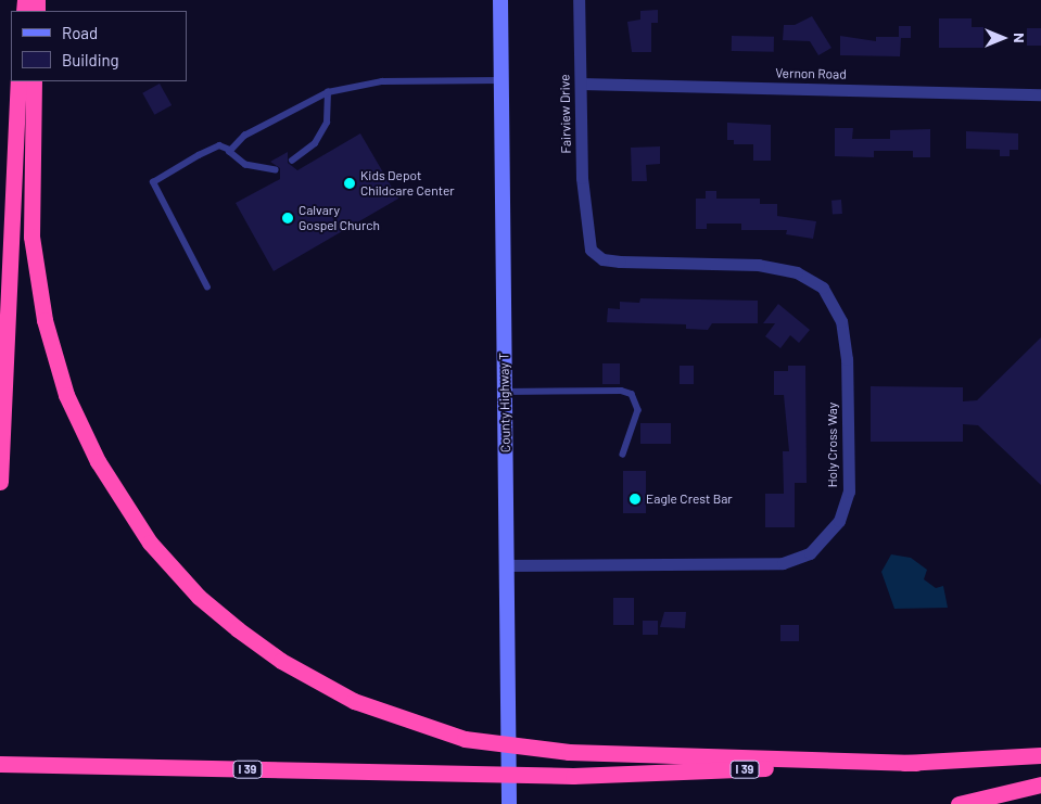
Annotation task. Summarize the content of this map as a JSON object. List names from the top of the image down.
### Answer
{
  "streets": {
    "highway": ["I 39"],
    "main road": ["County Highway T"],
    "street": ["Vernon Road", "Fairview Drive", "Holy Cross Way"]
  },
  "crossings": [
    ["Vernon Road", "Fairview Drive"],
    ["Fairview Drive", "Holy Cross Way"],
    ["County Highway T", "Holy Cross Way"]
  ],
  "places": ["Kids Depot Childcare Center", "Calvary Gospel Church", "Eagle Crest Bar"],
  "legend": ["Road", "Building"],
  "north": "right"
}
